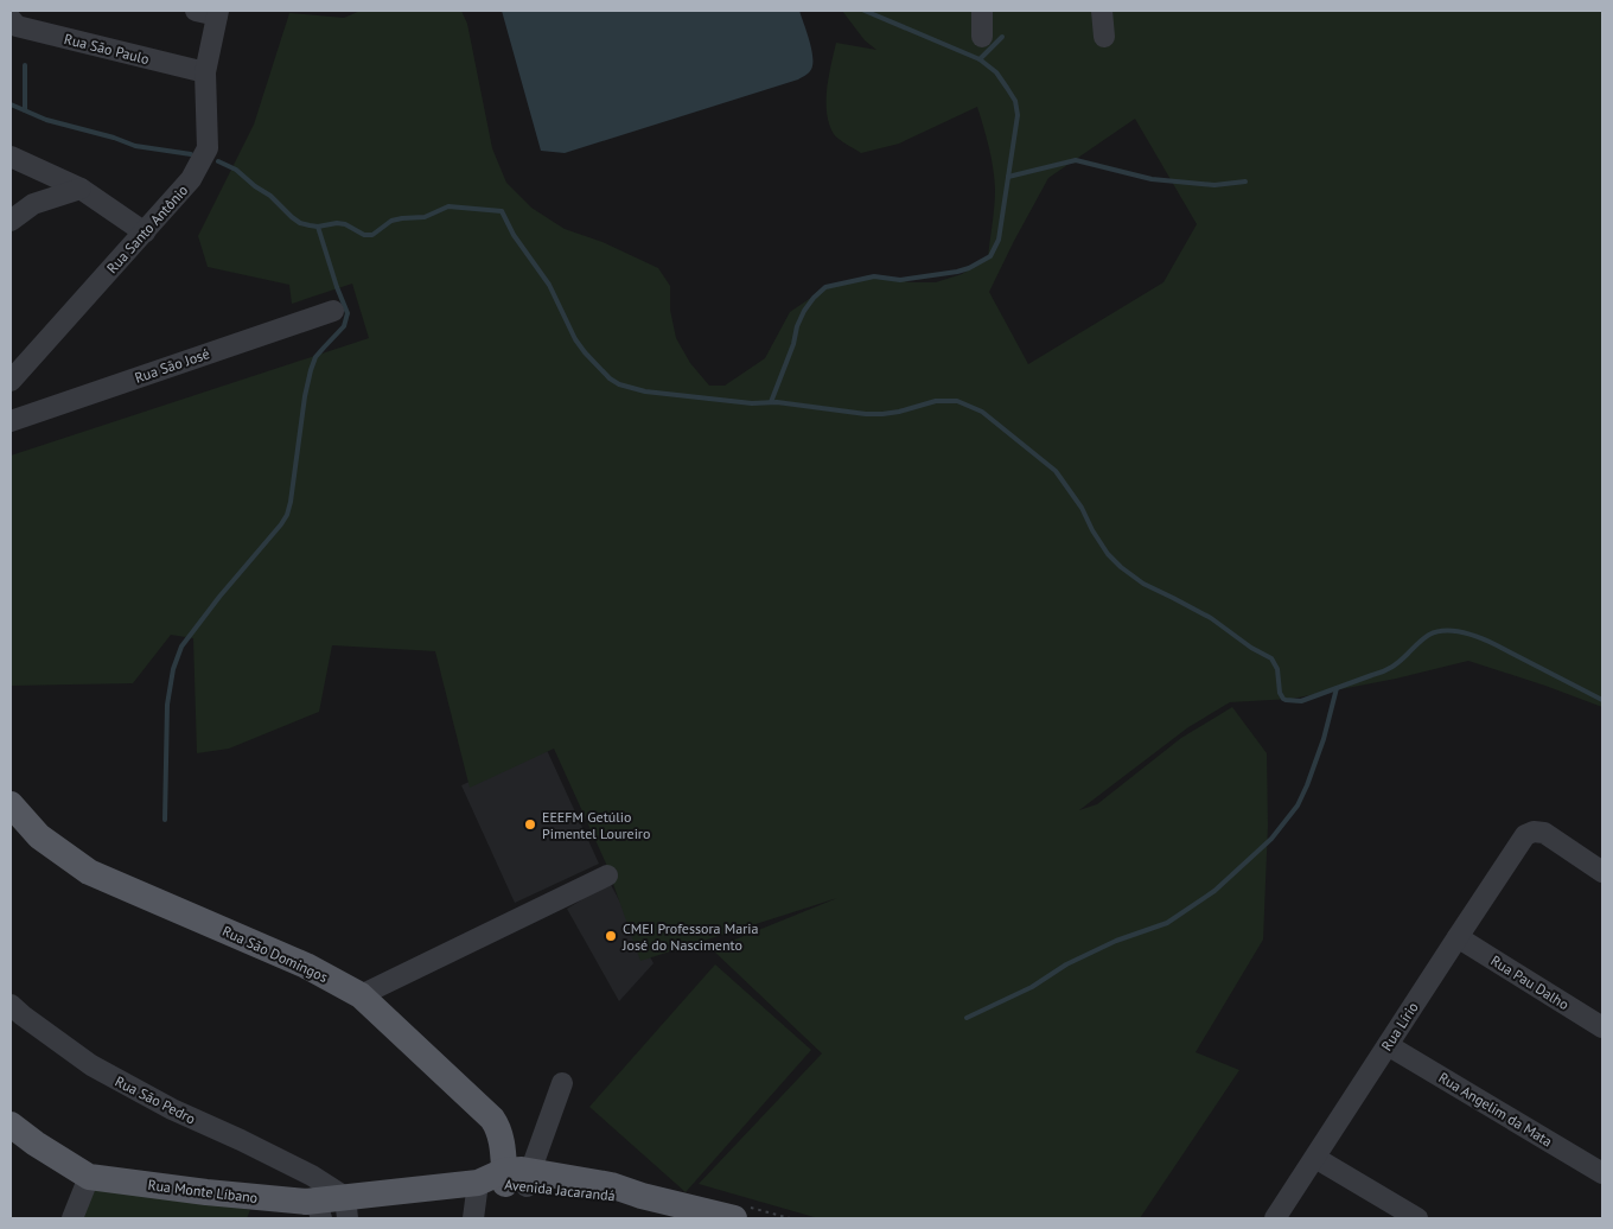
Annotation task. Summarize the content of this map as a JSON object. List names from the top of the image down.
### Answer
{
  "streets": {
    "main road": ["Rua São Domingos", "Avenida Jacarandá", "Rua Monte Líbano"],
    "street": [
      "Rua São Paulo",
      "Rua Santo Antônio",
      "Rua São José",
      "Rua Pau Dalho",
      "Rua Lírio",
      "Rua São Pedro",
      "Rua Angelim da Mata"
    ]
  },
  "crossings": [
    ["Rua São Paulo", "Rua Santo Antônio"],
    ["Rua São Domingos", "Avenida Jacarandá"],
    ["Rua Pau Dalho", "Rua Lírio"],
    ["Rua Lírio", "Rua Angelim da Mata"],
    ["Rua São Pedro", "Rua Monte Líbano"],
    ["Avenida Jacarandá", "Rua Monte Líbano"]
  ],
  "places": ["EEEFM Getúlio Pimentel Loureiro", "CMEI Professora Maria José do Nascimento"]
}
